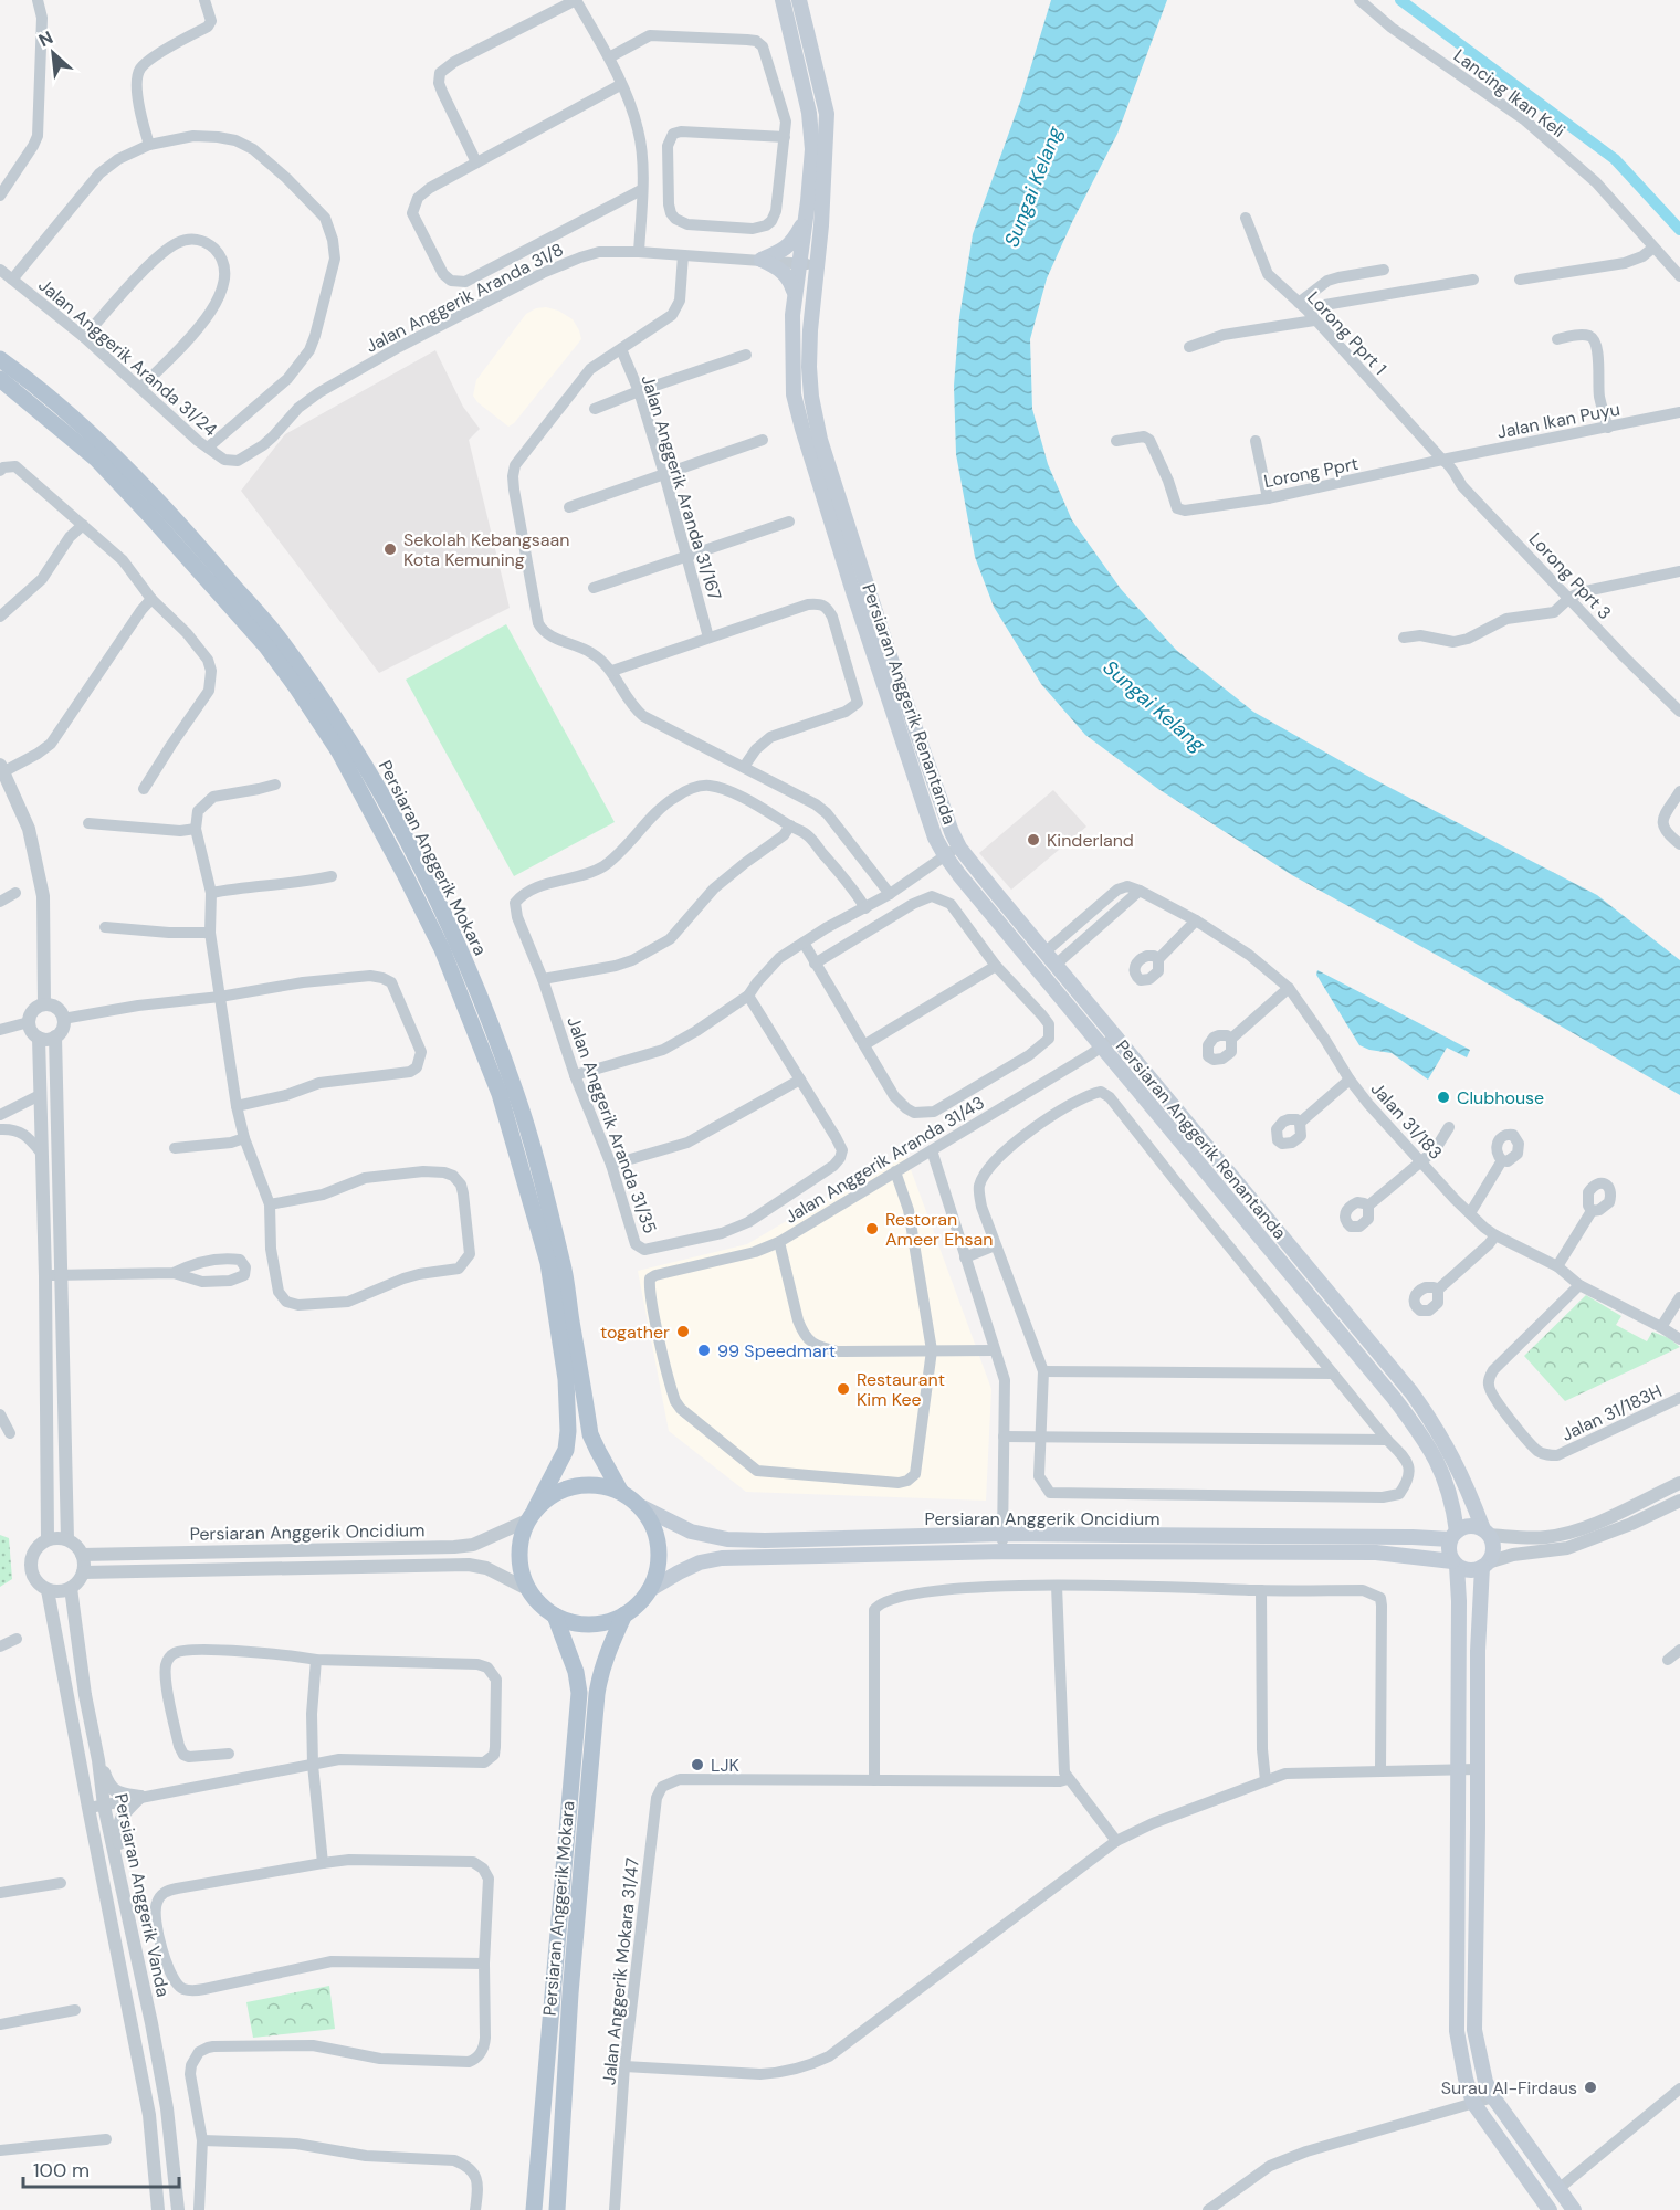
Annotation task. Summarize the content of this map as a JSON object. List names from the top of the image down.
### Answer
{
  "streets": {
    "main road": ["Persiaran Anggerik Renantanda", "Persiaran Anggerik Mokara", "Persiaran Anggerik Oncidium"],
    "street": [
      "Lancing Ikan Keli",
      "Jalan Anggerik Aranda 31/8",
      "Lorong Pprt 1",
      "Jalan Anggerik Aranda 31/24",
      "Jalan Ikan Puyu",
      "Lorong Pprt",
      "Jalan Anggerik Aranda 31/167",
      "Lorong Pprt 3",
      "Jalan 31/183",
      "Jalan Anggerik Aranda 31/35",
      "Jalan Anggerik Aranda 31/43",
      "Jalan 31/183H",
      "Persiaran Anggerik Vanda",
      "Jalan Anggerik Mokara 31/47"
    ]
  },
  "crossings": [
    ["Jalan Anggerik Aranda 31/8", "Jalan Anggerik Aranda 31/24"],
    ["Jalan Anggerik Aranda 31/8", "Persiaran Anggerik Renantanda"],
    ["Lorong Pprt 1", "Jalan Ikan Puyu"],
    ["Lorong Pprt 1", "Lorong Pprt"],
    ["Lorong Pprt 1", "Lorong Pprt 3"],
    ["Jalan Ikan Puyu", "Lorong Pprt"],
    ["Jalan Ikan Puyu", "Lorong Pprt 3"],
    ["Lorong Pprt", "Lorong Pprt 3"],
    ["Persiaran Anggerik Renantanda", "Jalan Anggerik Aranda 31/43"],
    ["Persiaran Anggerik Renantanda", "Persiaran Anggerik Oncidium"],
    ["Persiaran Anggerik Mokara", "Persiaran Anggerik Oncidium"],
    ["Jalan 31/183", "Jalan 31/183H"],
    ["Persiaran Anggerik Oncidium", "Persiaran Anggerik Vanda"]
  ],
  "water": ["Sungai Kelang"],
  "places": [
    "Sekolah Kebangsaan Kota Kemuning",
    "Kinderland",
    "Clubhouse",
    "Restoran Ameer Ehsan",
    "togather",
    "99 Speedmart",
    "Restaurant Kim Kee",
    "LJK",
    "Surau Al-Firdaus"
  ],
  "scale_bar": "100 m",
  "north": "top left"
}
